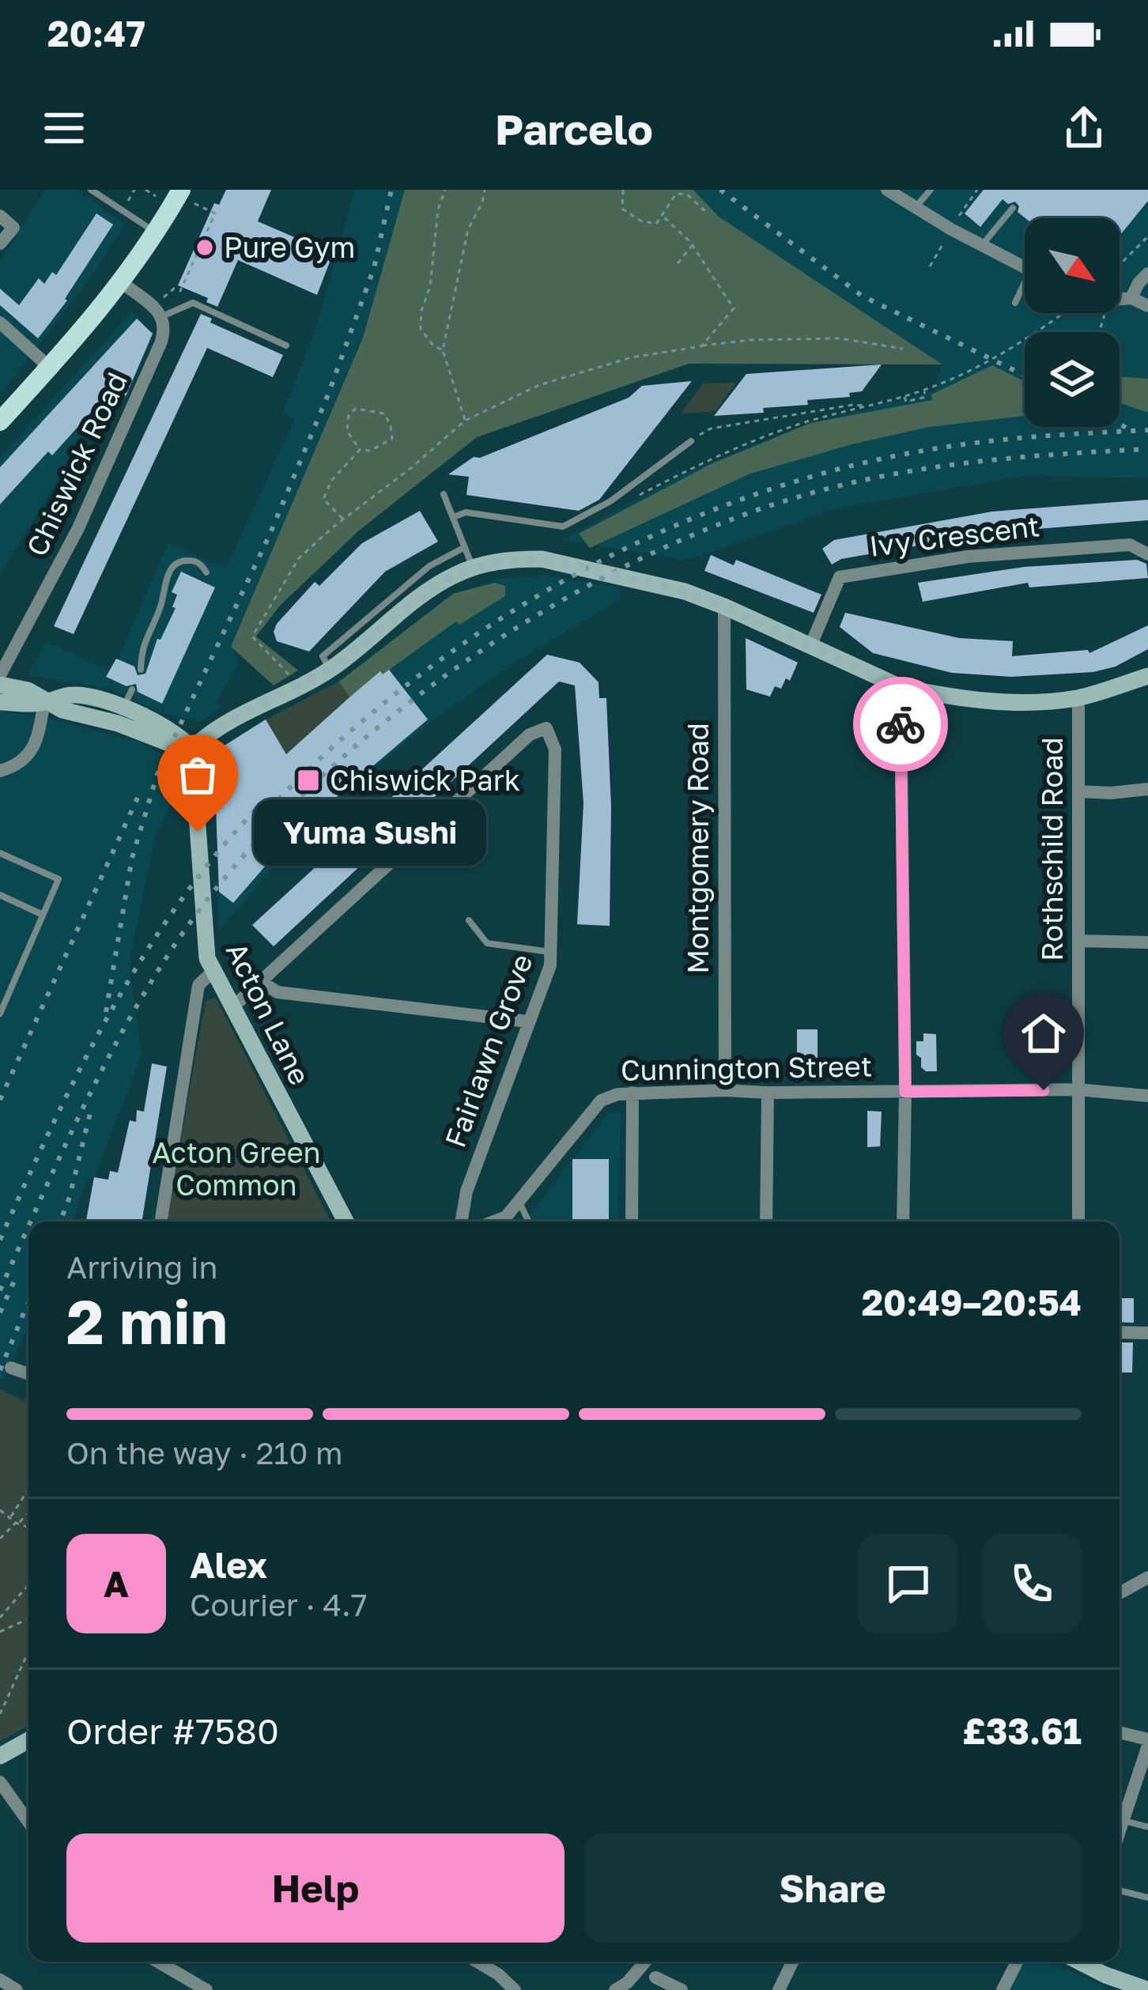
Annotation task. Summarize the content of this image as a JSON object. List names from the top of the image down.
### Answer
{
  "streets": {
    "street": [
      "Chiswick Road",
      "Ivy Crescent",
      "Montgomery Road",
      "Rothschild Road",
      "Acton Lane",
      "Fairlawn Grove",
      "Cunnington Street"
    ]
  },
  "crossings": [
    ["Montgomery Road", "Cunnington Street"],
    ["Rothschild Road", "Cunnington Street"]
  ],
  "parks": ["Acton Green Common"],
  "places": {
    "other": ["Pure Gym", "Yuma Sushi"],
    "transit": ["Chiswick Park"]
  },
  "north": "bottom right",
  "page": {
    "status": "20:47",
    "header": "Parcelo",
    "bubble": "Yuma Sushi",
    "heading": ["2 min", "Arriving in", "20:49–20:54"],
    "panel": [
      "Alex",
      "Courier · 4.7",
      "Order #7580",
      "£33.61"
    ],
    "bar": "On the way · 210 m",
    "round": "A",
    "buttons": ["Help", "Share"]
  }
}
